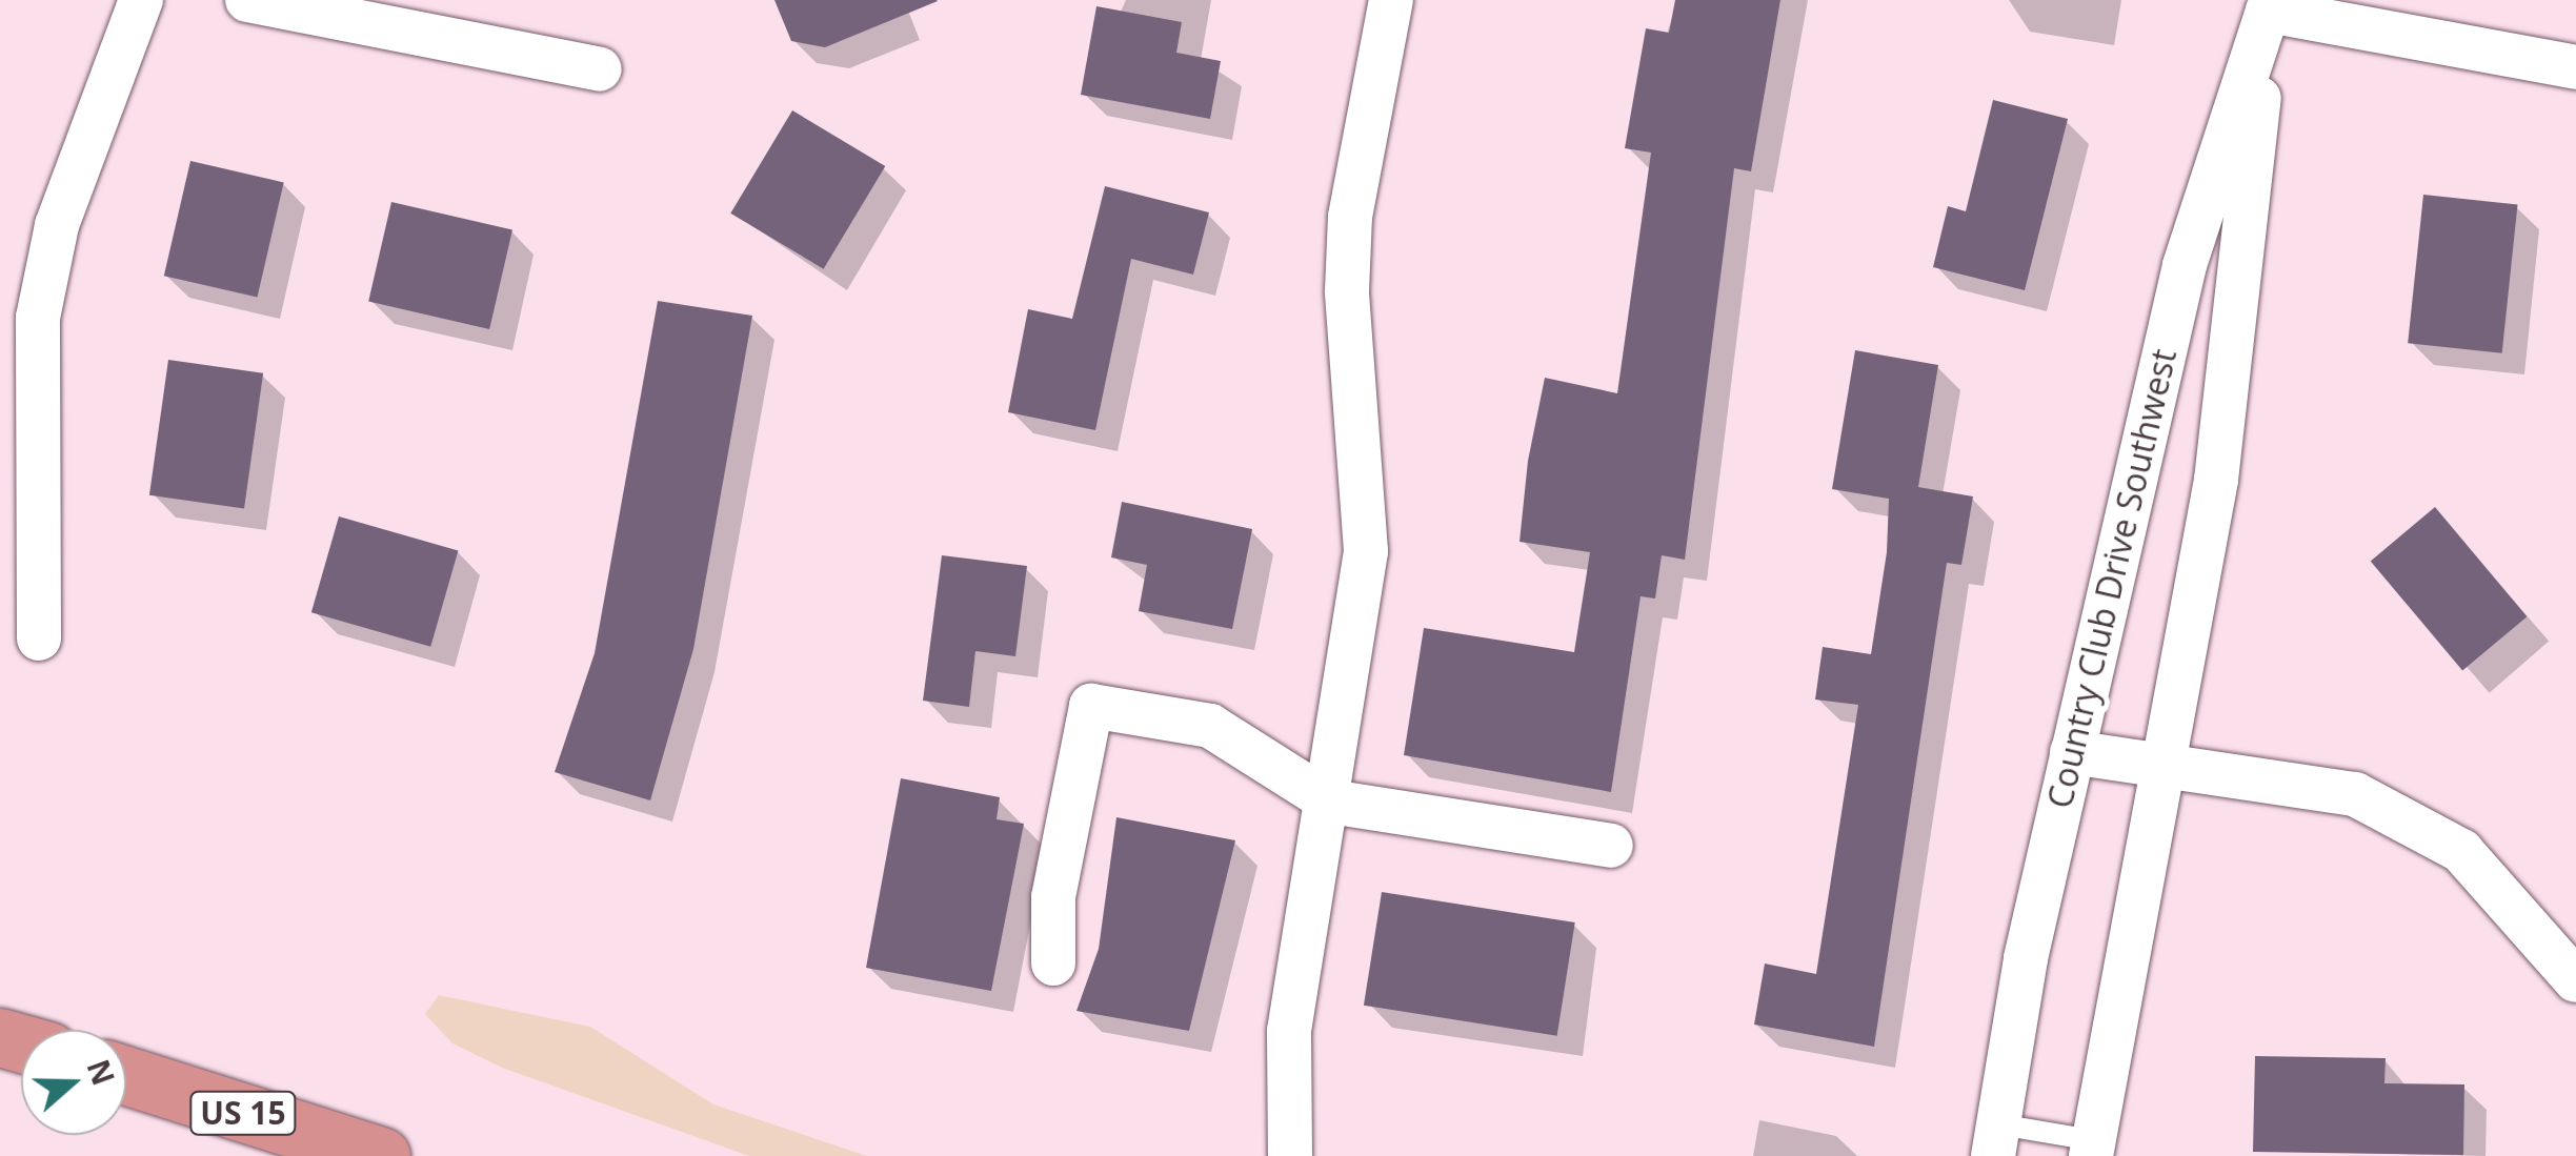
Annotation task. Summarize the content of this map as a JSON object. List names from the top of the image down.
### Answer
{
  "streets": {
    "highway": ["US 15"],
    "street": ["Country Club Drive Southwest"]
  },
  "north": "right"
}
